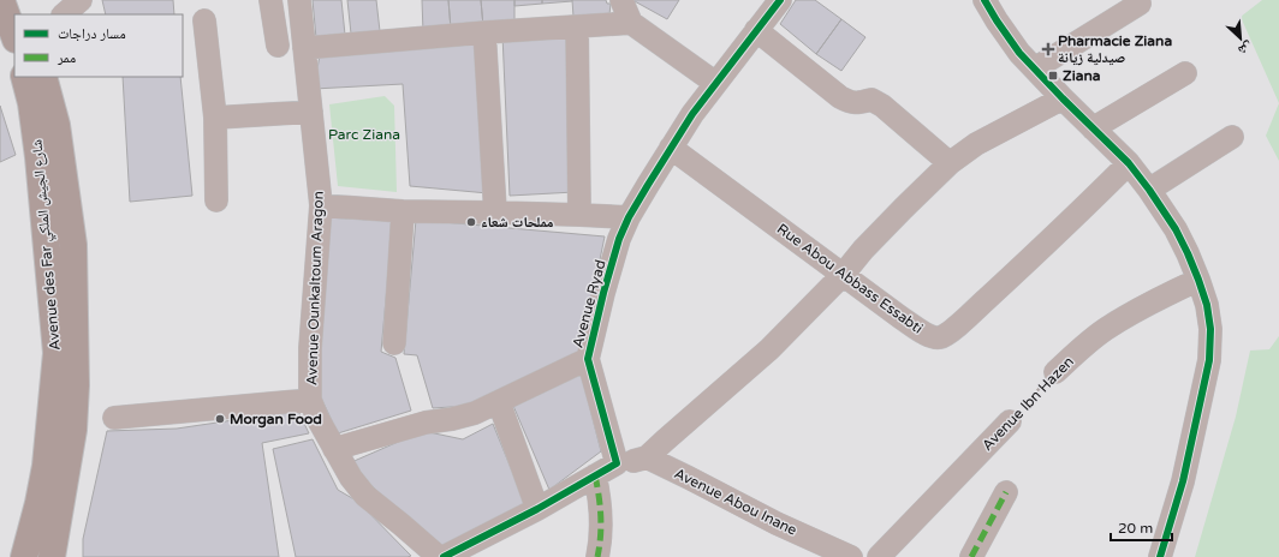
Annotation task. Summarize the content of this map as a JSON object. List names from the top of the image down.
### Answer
{
  "streets": {
    "main road": ["Avenue des Far شارع الجيش الملكي"],
    "street": [
      "Rue Abou Abbass Essabti",
      "Avenue Ounkaltoum Aragon",
      "Avenue Ryad",
      "Avenue Ibn Hazen",
      "Avenue Abou Inane"
    ]
  },
  "crossings": [
    ["Rue Abou Abbass Essabti", "Avenue Ryad"]
  ],
  "parks": ["Parc Ziana"],
  "places": {
    "health": ["Pharmacie Ziana صيدلية زيانة"],
    "transit": ["Ziana"],
    "other": ["مملحات شعاء", "Morgan Food"]
  },
  "legend": ["مسار دراجات", "ممر"],
  "scale_bar": "20 m",
  "north": "bottom right"
}
